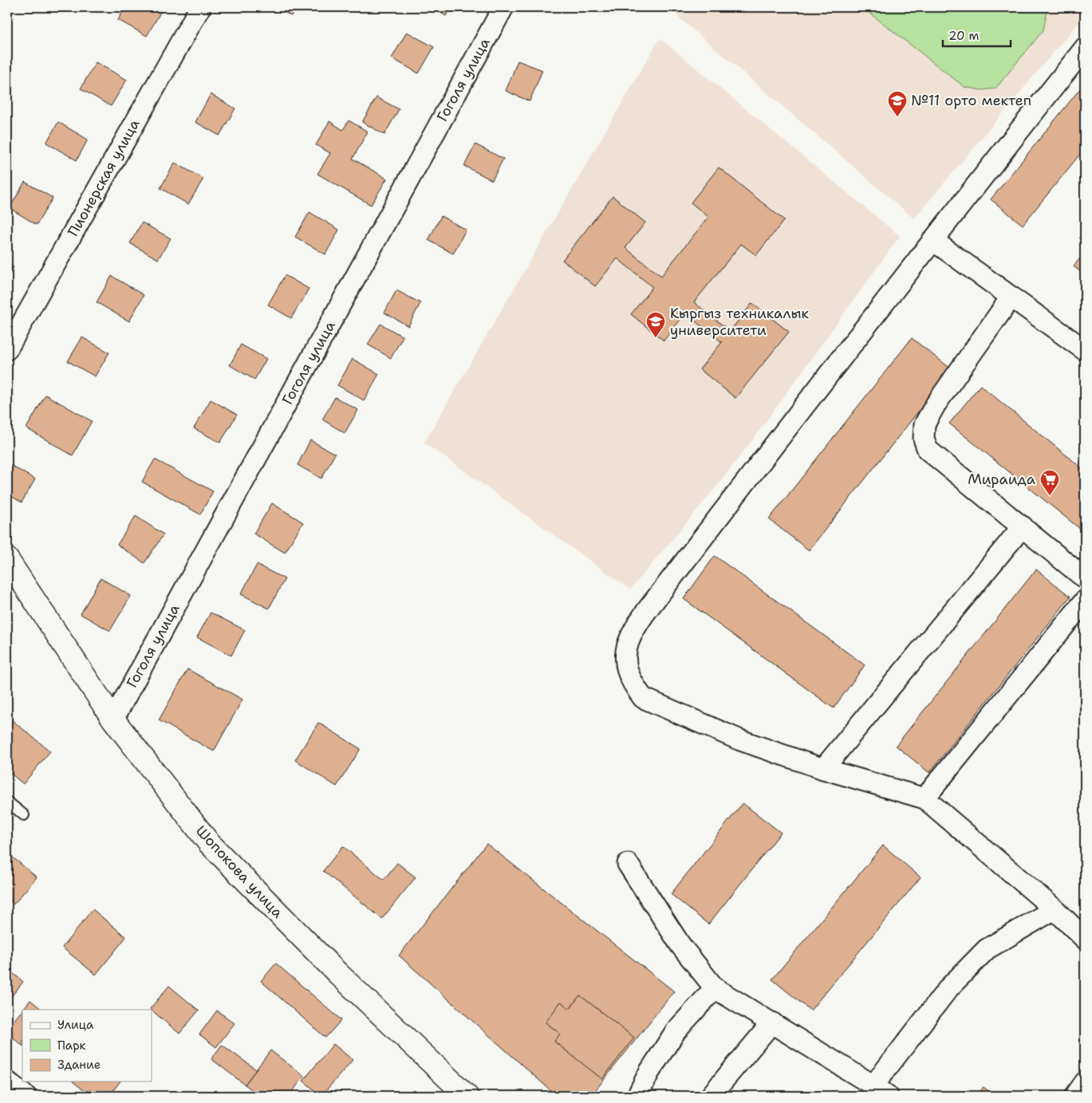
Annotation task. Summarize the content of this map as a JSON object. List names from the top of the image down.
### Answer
{
  "streets": {
    "street": ["Гоголя улица", "Пионерская улица", "Шопокова улица"]
  },
  "crossings": [
    ["Гоголя улица", "Шопокова улица"]
  ],
  "places": {
    "school or university": ["№11 орто мектеп", "Кыргыз техникалык университети"],
    "supermarket": ["Мираида"]
  },
  "legend": ["Улица", "Парк", "Здание"],
  "scale_bar": "20 m"
}
